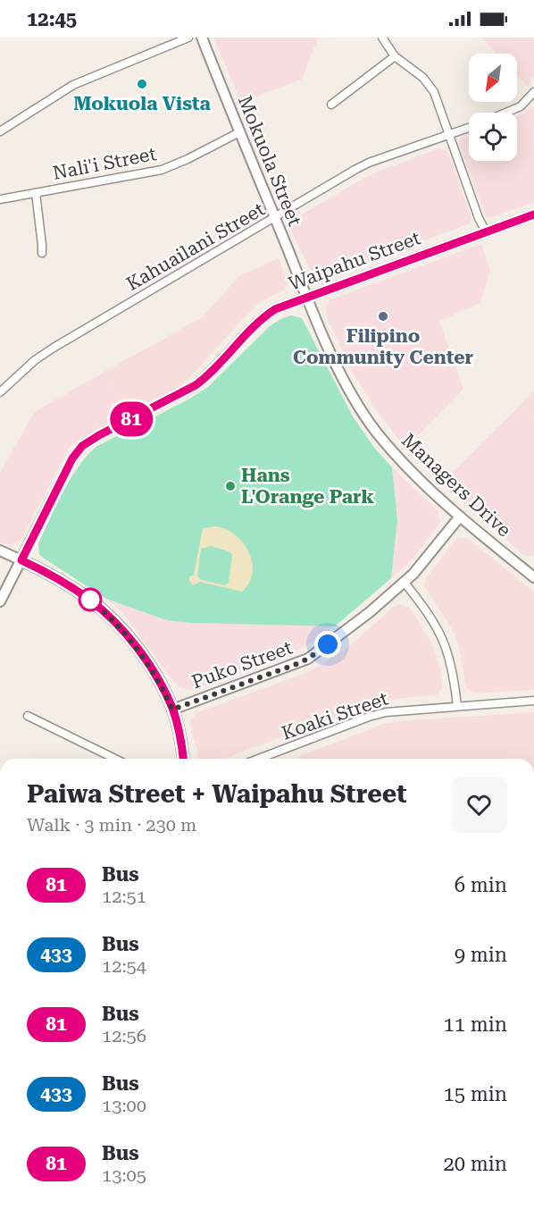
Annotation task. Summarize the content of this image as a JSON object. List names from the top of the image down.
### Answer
{
  "streets": {
    "street": [
      "Mokuola Street",
      "Nali'i Street",
      "Kahuailani Street",
      "Waipahu Street",
      "Managers Drive",
      "Puko Street",
      "Koaki Street"
    ]
  },
  "crossings": [
    ["Mokuola Street", "Nali'i Street"],
    ["Mokuola Street", "Kahuailani Street"],
    ["Mokuola Street", "Waipahu Street"],
    ["Mokuola Street", "Managers Drive"],
    ["Waipahu Street", "Managers Drive"],
    ["Managers Drive", "Puko Street"]
  ],
  "places": ["Mokuola Vista", "Filipino Community Center", "Hans L'Orange Park"],
  "lines": ["bus line 81"],
  "north": "bottom left",
  "page": {
    "status": "12:45",
    "on_map": "81",
    "heading": ["Paiwa Street + Waipahu Street", "Walk · 3 min · 230 m"],
    "list": [
      {
        "mark": "81",
        "name": "Bus",
        "note": "12:51",
        "value": "6 min"
      },
      {
        "mark": "433",
        "name": "Bus",
        "note": "12:54",
        "value": "9 min"
      },
      {
        "mark": "81",
        "name": "Bus",
        "note": "12:56",
        "value": "11 min"
      },
      {
        "mark": "433",
        "name": "Bus",
        "note": "13:00",
        "value": "15 min"
      },
      {
        "mark": "81",
        "name": "Bus",
        "note": "13:05",
        "value": "20 min"
      }
    ]
  }
}
